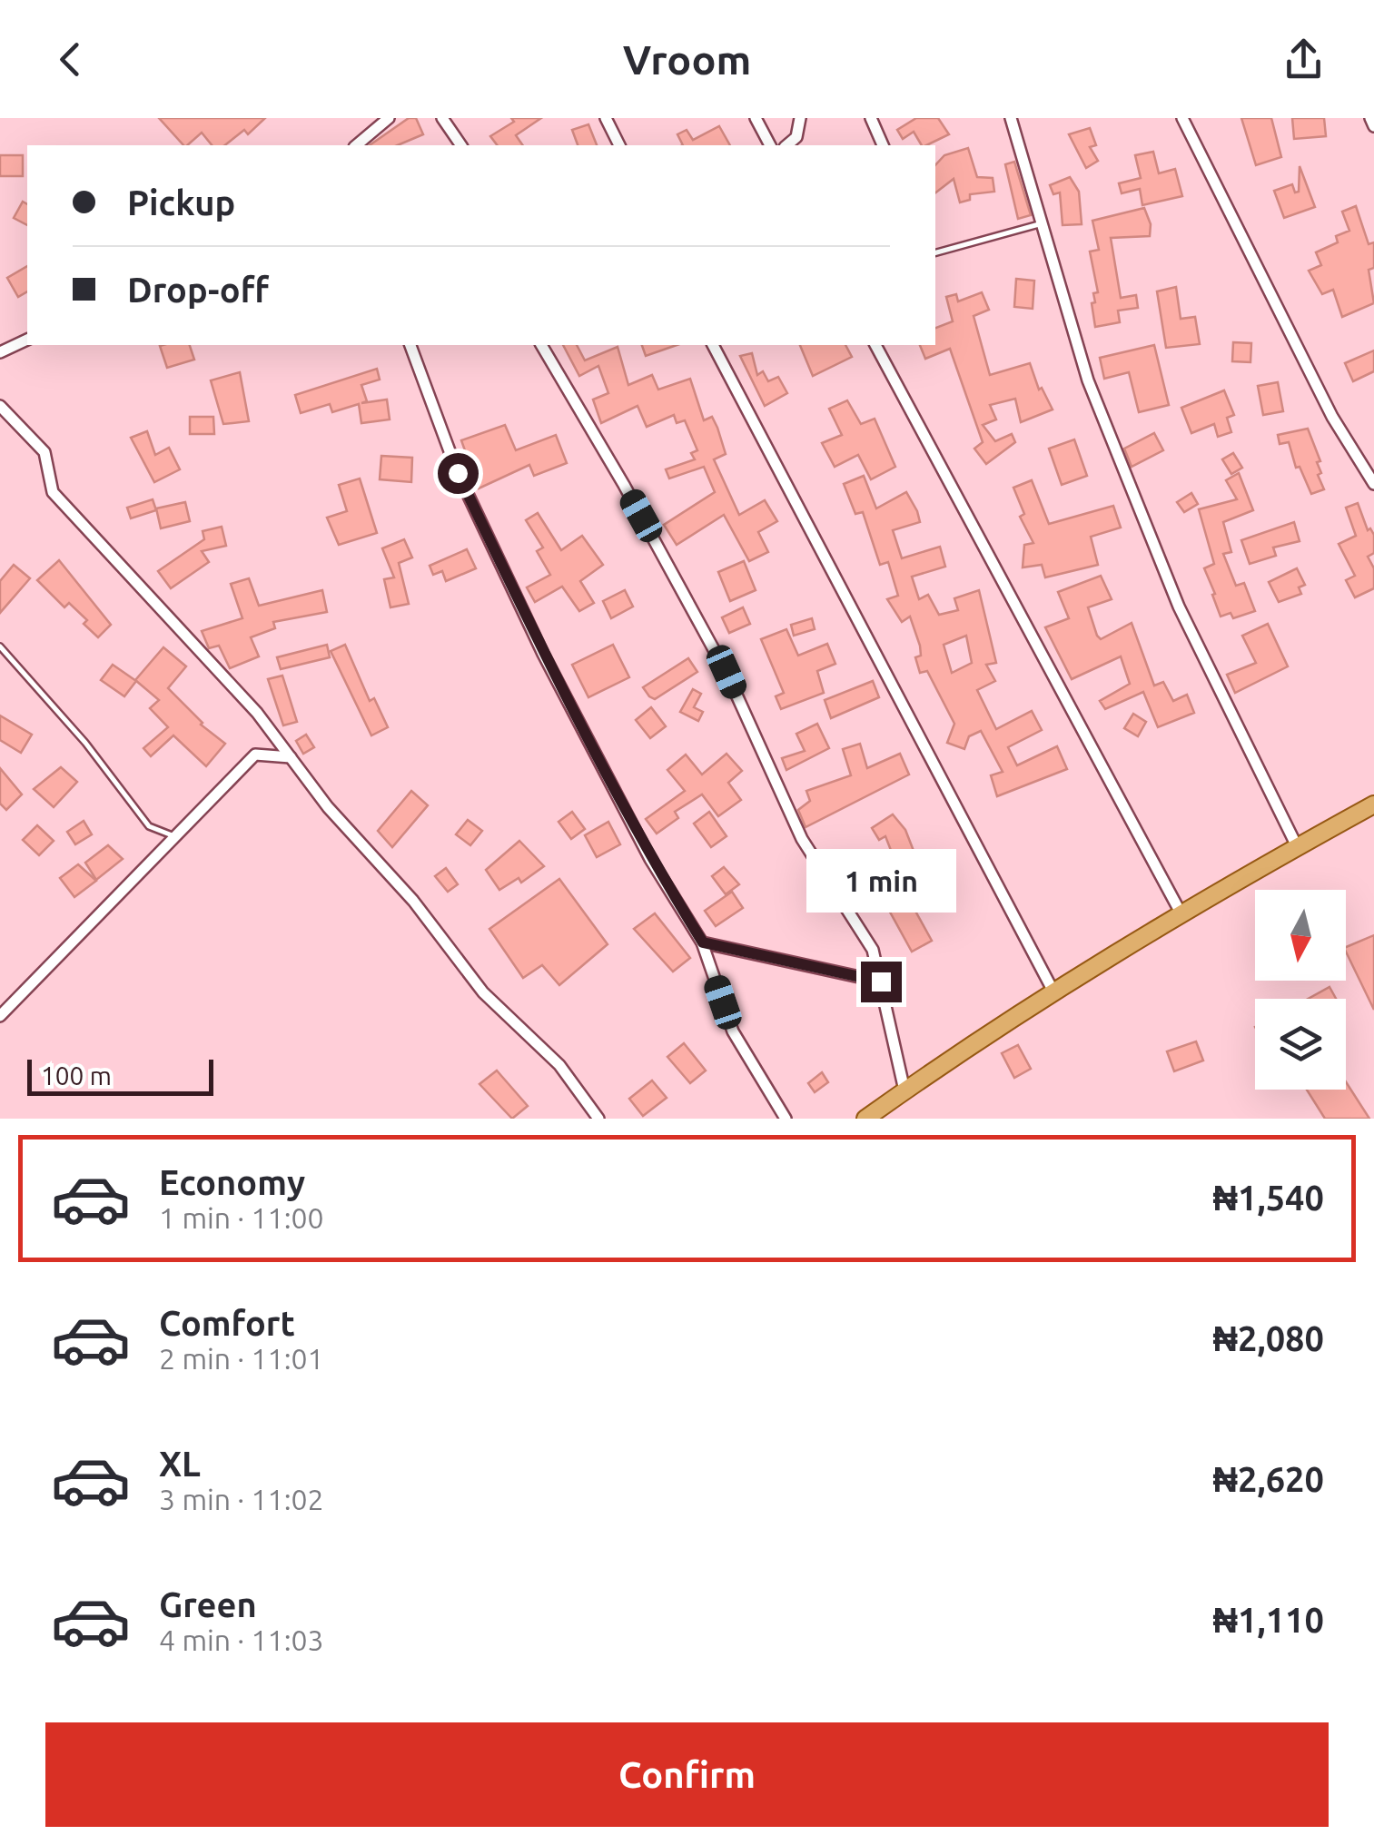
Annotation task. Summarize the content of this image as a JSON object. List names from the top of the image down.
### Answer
{
  "scale_bar": "100 m",
  "north": "bottom",
  "page": {
    "header": "Vroom",
    "banner": ["Pickup", "Drop-off"],
    "bubble": "1 min",
    "scale": "100 m",
    "list": [
      {
        "name": "Economy",
        "note": "1 min · 11:00",
        "value": "₦1,540"
      },
      {
        "name": "Comfort",
        "note": "2 min · 11:01",
        "value": "₦2,080"
      },
      {
        "name": "XL",
        "note": "3 min · 11:02",
        "value": "₦2,620"
      },
      {
        "name": "Green",
        "note": "4 min · 11:03",
        "value": "₦1,110"
      }
    ],
    "buttons": "Confirm"
  }
}
